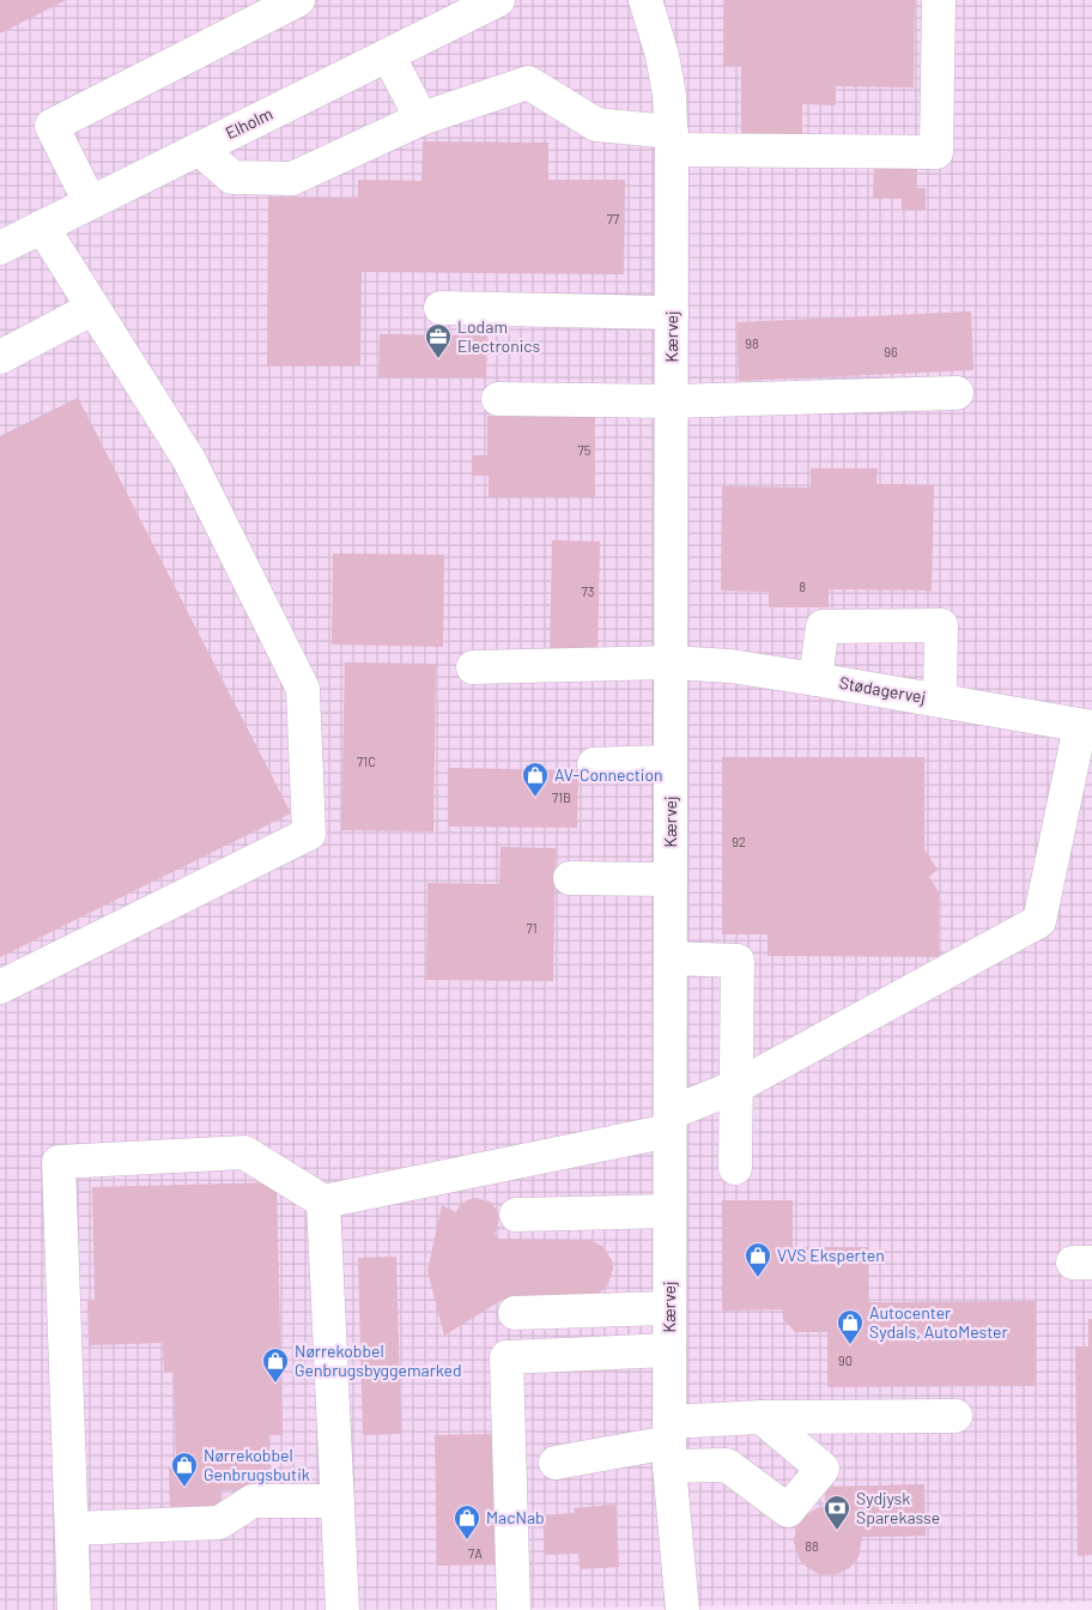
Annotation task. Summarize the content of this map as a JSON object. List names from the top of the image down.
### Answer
{
  "streets": {
    "street": ["Elholm", "Kærvej", "Stødagervej"]
  },
  "crossings": [
    ["Kærvej", "Stødagervej"]
  ],
  "places": {
    "office": ["Lodam Electronics"],
    "shop": [
      "AV-Connection",
      "VVS Eksperten",
      "Autocenter Sydals, AutoMester",
      "Nørrekobbel Genbrugsbyggemarked",
      "Nørrekobbel Genbrugsbutik",
      "MacNab"
    ],
    "bank": ["Sydjysk Sparekasse"]
  },
  "house_numbers": [
    "77",
    "98",
    "96",
    "75",
    "8",
    "73",
    "71C",
    "71B",
    "92",
    "71",
    "90",
    "88",
    "7A"
  ]
}
